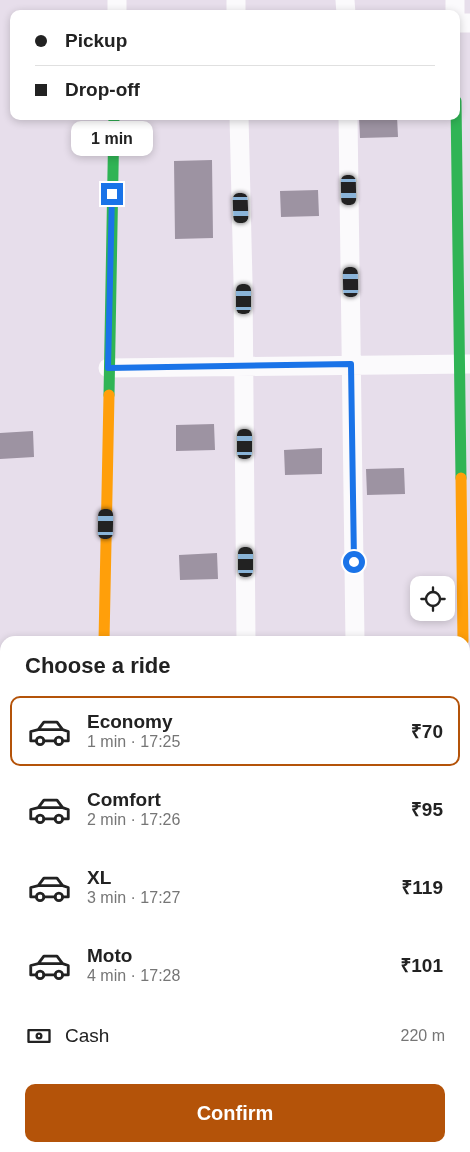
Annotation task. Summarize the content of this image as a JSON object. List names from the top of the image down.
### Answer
{
  "page": {
    "banner": ["Pickup", "Drop-off"],
    "bubble": "1 min",
    "heading": "Choose a ride",
    "list": [
      {
        "name": "Economy",
        "note": "1 min · 17:25",
        "value": "₹70"
      },
      {
        "name": "Comfort",
        "note": "2 min · 17:26",
        "value": "₹95"
      },
      {
        "name": "XL",
        "note": "3 min · 17:27",
        "value": "₹119"
      },
      {
        "name": "Moto",
        "note": "4 min · 17:28",
        "value": "₹101"
      }
    ],
    "pay": ["Cash", "220 m"],
    "buttons": "Confirm"
  }
}
